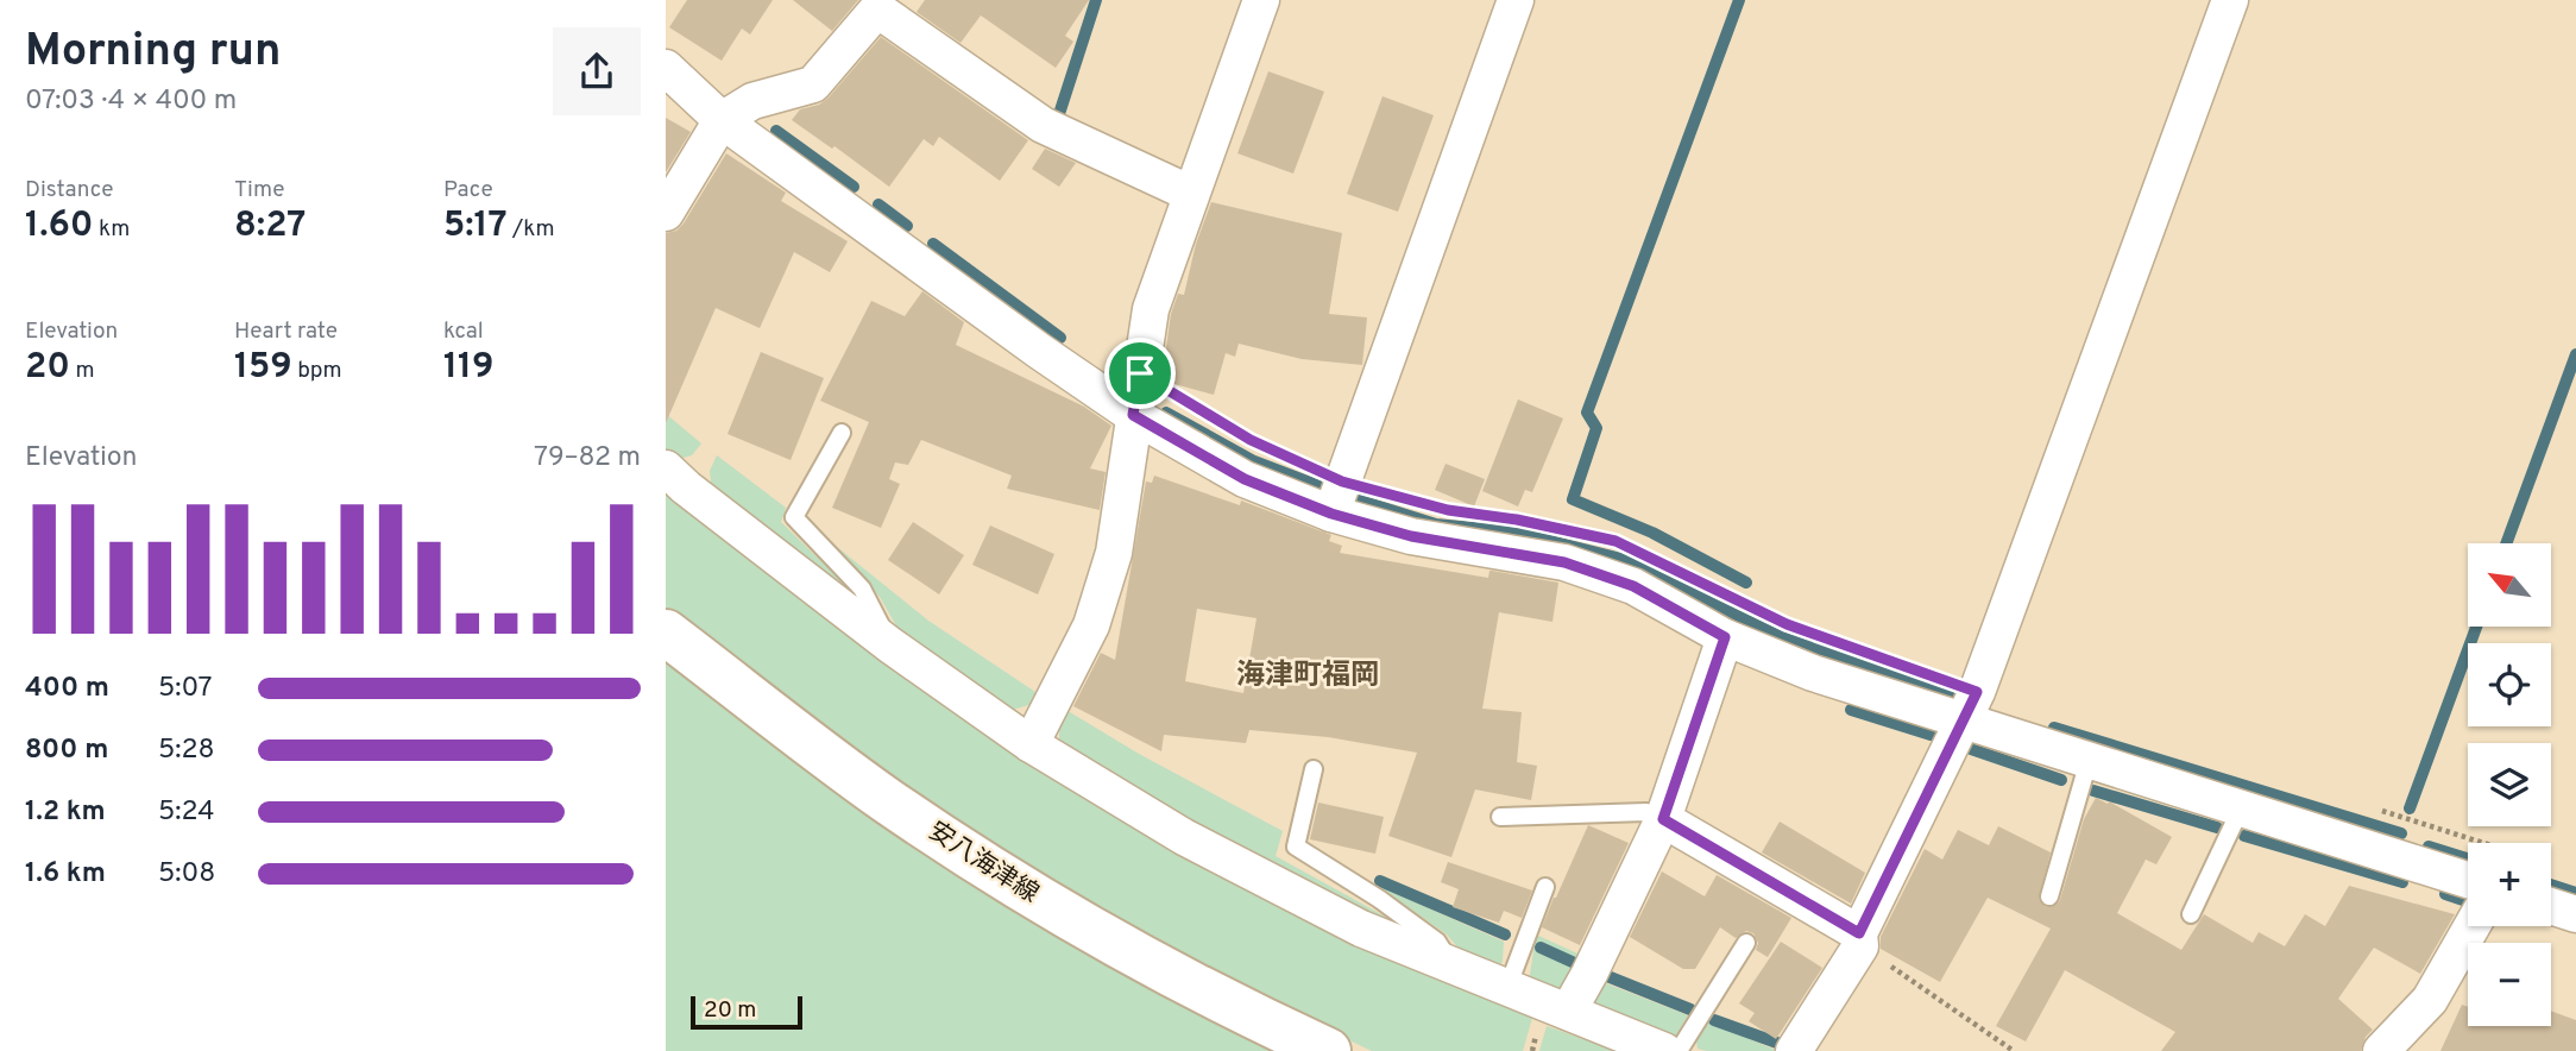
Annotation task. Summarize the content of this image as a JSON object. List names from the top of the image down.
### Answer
{
  "streets": {
    "main road": ["安八海津線"]
  },
  "districts": ["海津町福岡"],
  "scale_bar": "20 m",
  "north": "top left",
  "page": {
    "heading": ["Morning run", "07:03 · 4 × 400 m"],
    "stats": [
      ["Distance", "1.60 km"],
      ["Time", "8:27"],
      ["Pace", "5:17 /km"],
      ["Elevation", "20 m"],
      ["Heart rate", "159 bpm"],
      ["kcal", "119"]
    ],
    "chart": ["Elevation", "79–82 m"],
    "map_buttons": ["+", "−"],
    "list": [
      {
        "name": "400 m",
        "note": "5:07"
      },
      {
        "name": "800 m",
        "note": "5:28"
      },
      {
        "name": "1.2 km",
        "note": "5:24"
      },
      {
        "name": "1.6 km",
        "note": "5:08"
      }
    ],
    "scale": "20 m"
  }
}
